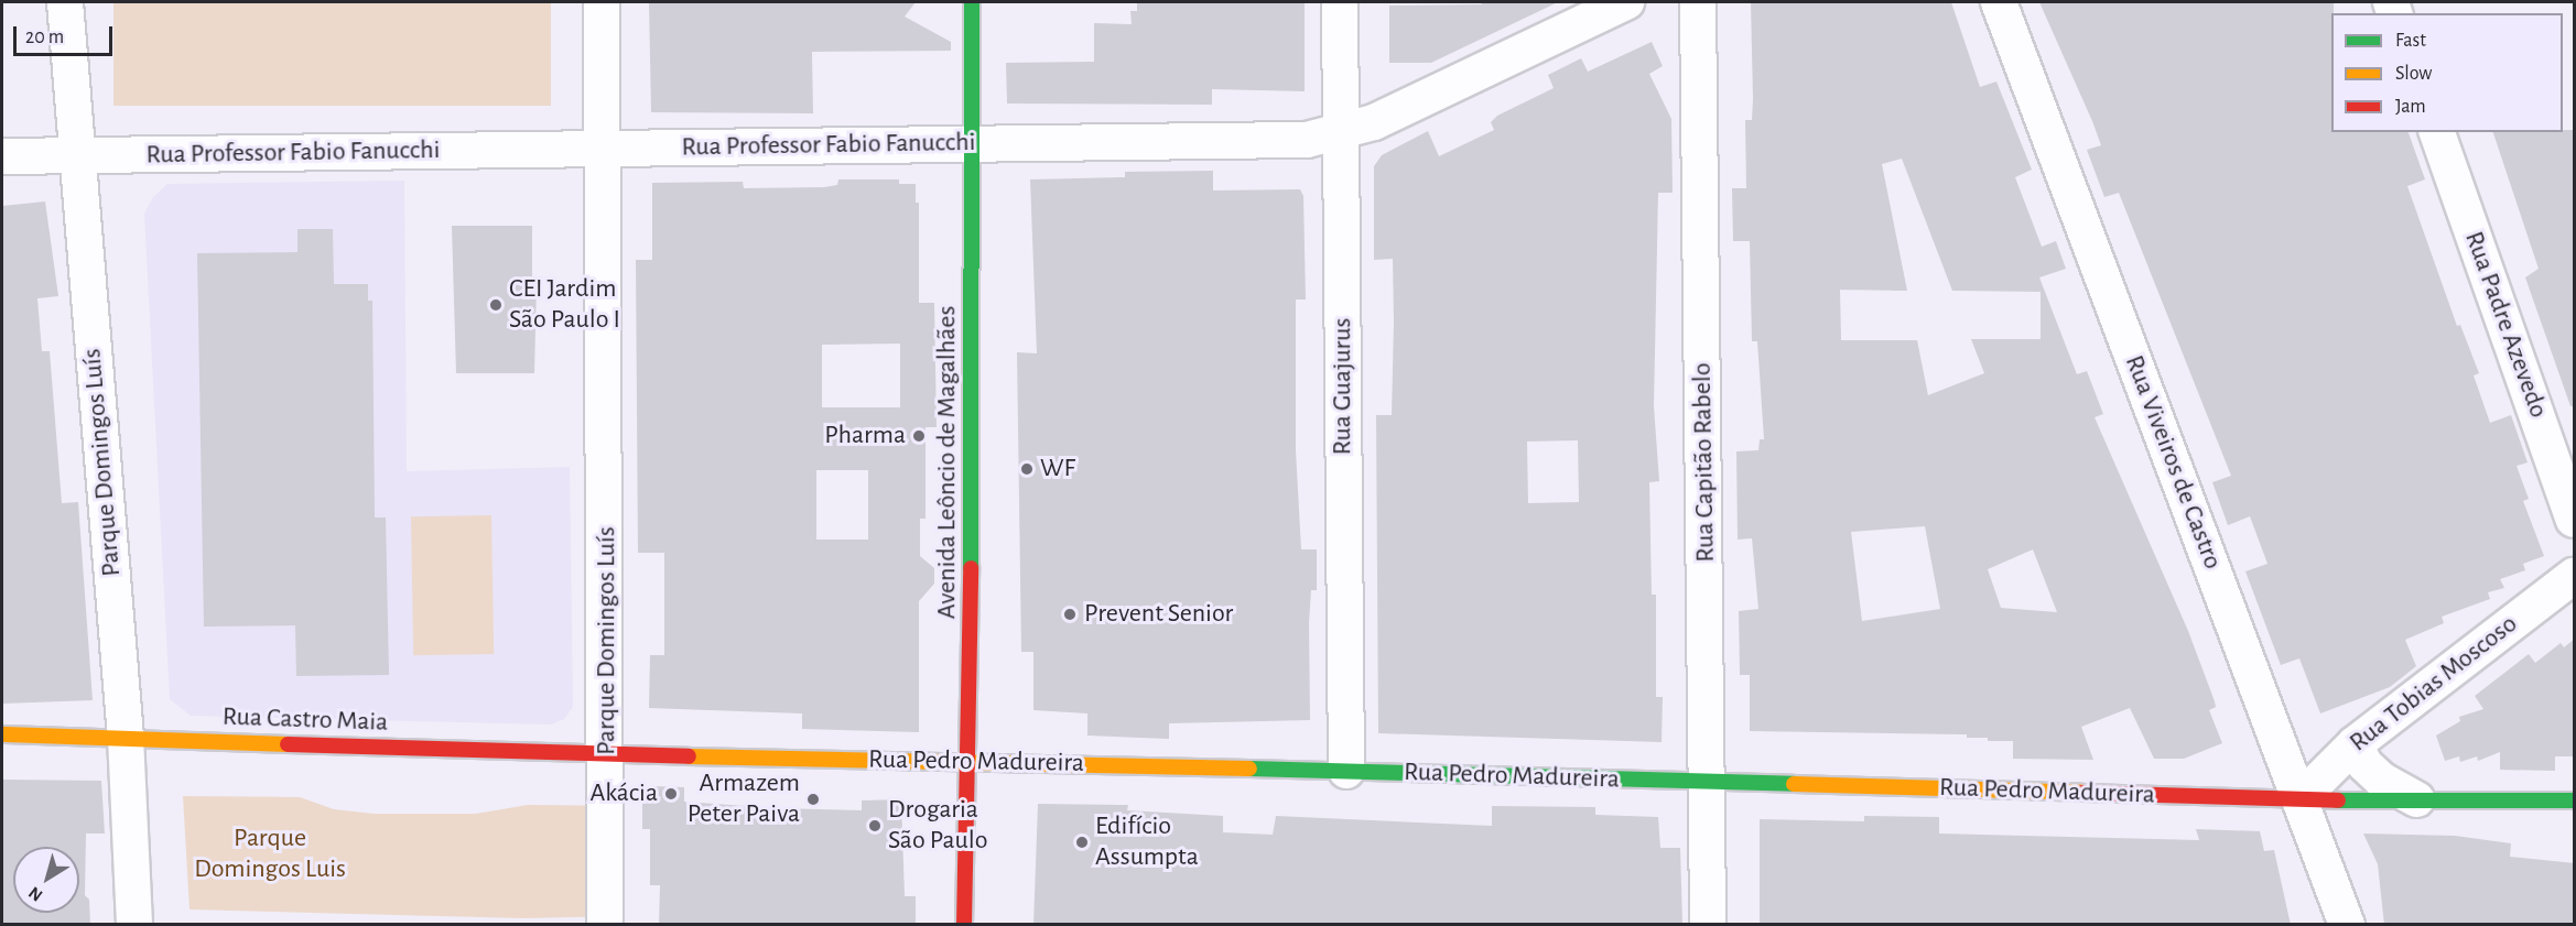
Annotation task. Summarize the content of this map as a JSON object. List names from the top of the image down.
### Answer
{
  "streets": {
    "street": [
      "Rua Professor Fabio Fanucchi",
      "Rua Padre Azevedo",
      "Rua Guajurus",
      "Parque Domingos Luís",
      "Avenida Leôncio de Magalhães",
      "Rua Capitão Rabelo",
      "Rua Viveiros de Castro",
      "Rua Tobias Moscoso",
      "Rua Castro Maia",
      "Rua Pedro Madureira"
    ]
  },
  "crossings": [
    ["Rua Professor Fabio Fanucchi", "Rua Guajurus"],
    ["Rua Professor Fabio Fanucchi", "Parque Domingos Luís"],
    ["Rua Professor Fabio Fanucchi", "Avenida Leôncio de Magalhães"],
    ["Rua Guajurus", "Rua Pedro Madureira"],
    ["Parque Domingos Luís", "Rua Castro Maia"],
    ["Parque Domingos Luís", "Rua Pedro Madureira"],
    ["Avenida Leôncio de Magalhães", "Rua Pedro Madureira"],
    ["Rua Capitão Rabelo", "Rua Pedro Madureira"],
    ["Rua Viveiros de Castro", "Rua Tobias Moscoso"],
    ["Rua Viveiros de Castro", "Rua Pedro Madureira"],
    ["Rua Tobias Moscoso", "Rua Pedro Madureira"],
    ["Rua Castro Maia", "Rua Pedro Madureira"]
  ],
  "parks": ["Parque Domingos Luis"],
  "places": [
    "CEI Jardim São Paulo I",
    "Pharma",
    "WF",
    "Prevent Senior",
    "Akácia",
    "Armazem Peter Paiva",
    "Drogaria São Paulo",
    "Edifício Assumpta"
  ],
  "legend": ["Fast", "Slow", "Jam"],
  "scale_bar": "20 m",
  "north": "bottom left"
}
